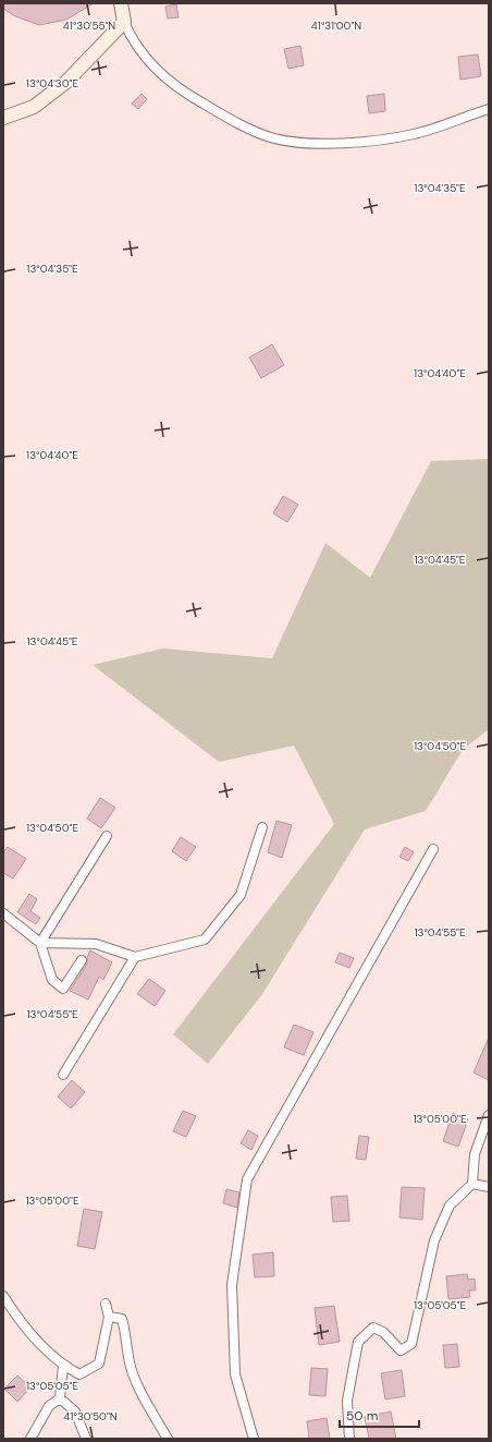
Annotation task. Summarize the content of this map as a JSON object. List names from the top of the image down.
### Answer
{
  "scale_bar": "50 m",
  "coordinates": [
    "41°30'55\"N",
    "41°31'00\"N",
    "13°04'30\"E",
    "13°04'35\"E",
    "13°04'40\"E",
    "13°04'45\"E",
    "13°04'50\"E",
    "13°04'55\"E",
    "13°05'00\"E",
    "13°05'05\"E",
    "41°30'50\"N"
  ]
}
